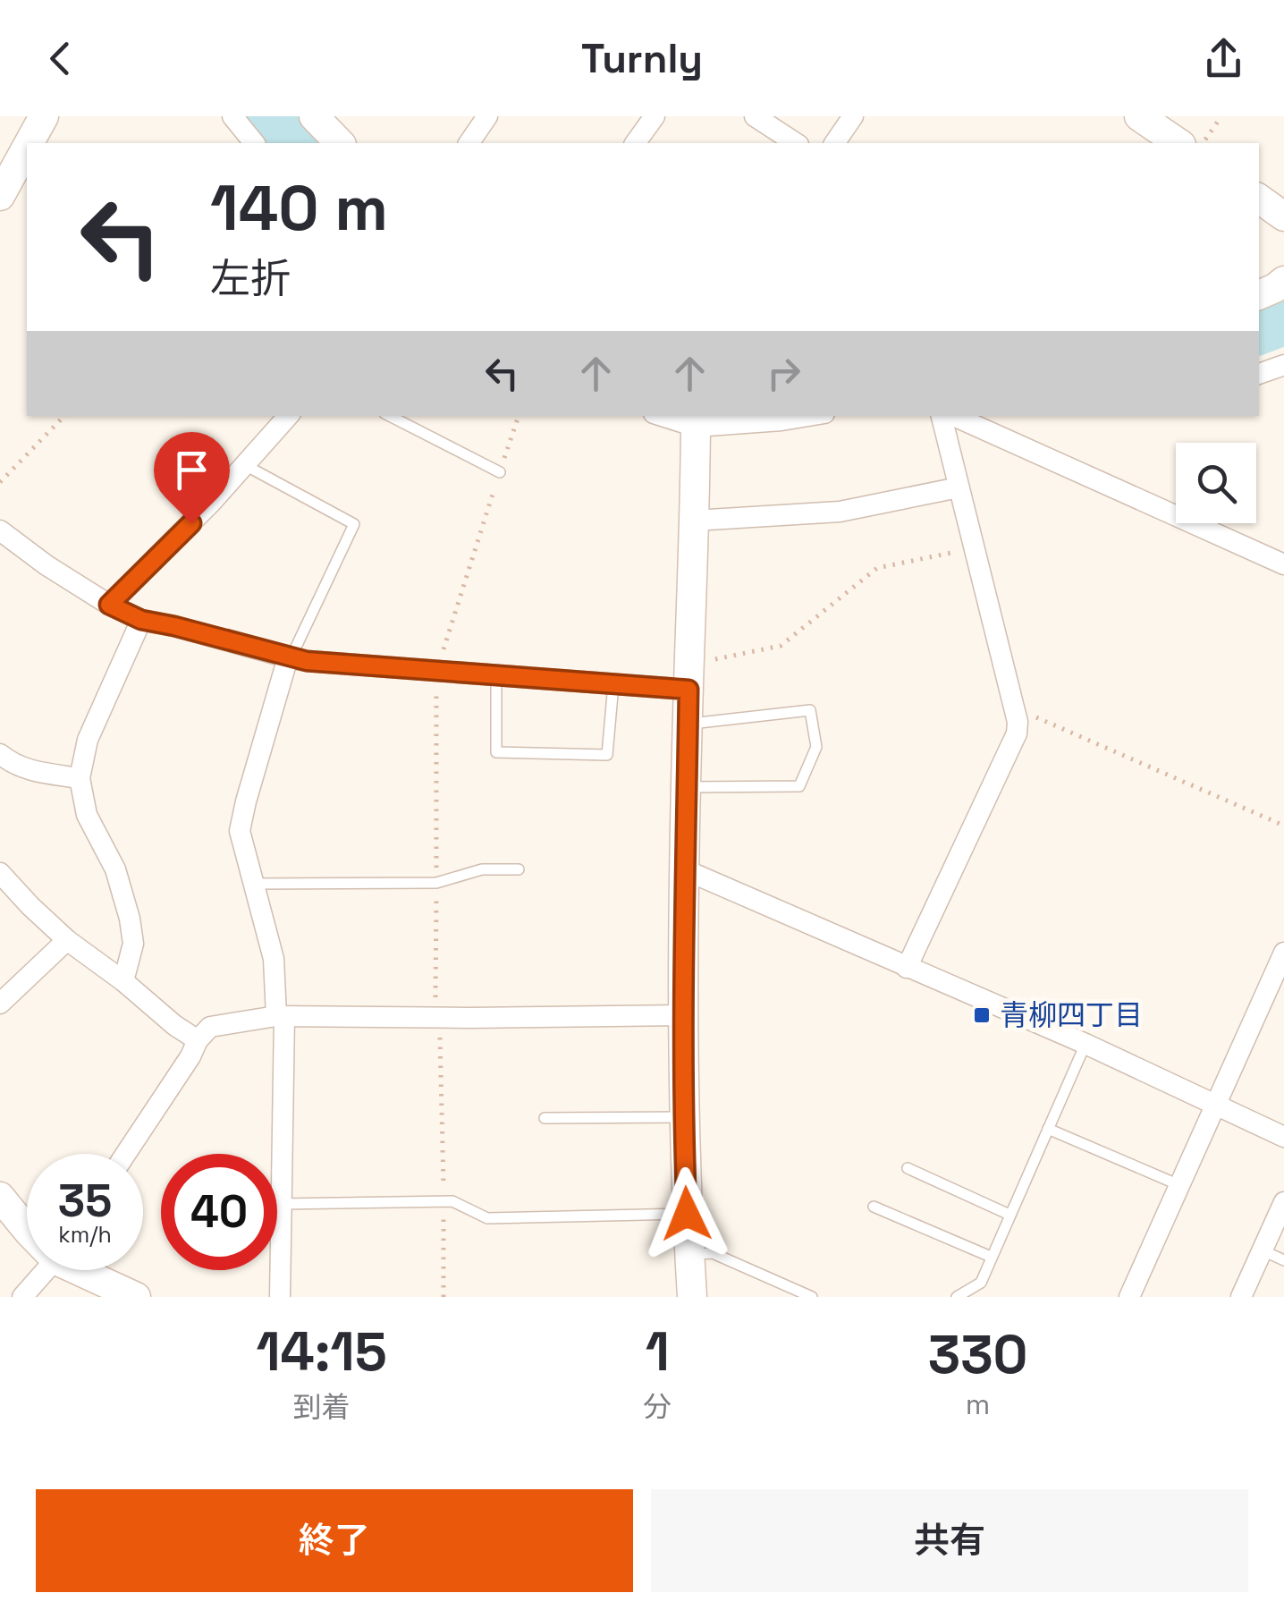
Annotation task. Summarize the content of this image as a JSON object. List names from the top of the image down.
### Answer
{
  "places": {
    "transit": ["青柳四丁目"]
  },
  "page": {
    "header": "Turnly",
    "turn": ["140 m", "左折"],
    "speed": "35 km/h",
    "limit": "40",
    "eta": [
      "14:15",
      "到着",
      "1",
      "分",
      "330",
      "m"
    ],
    "buttons": ["終了", "共有"]
  }
}
